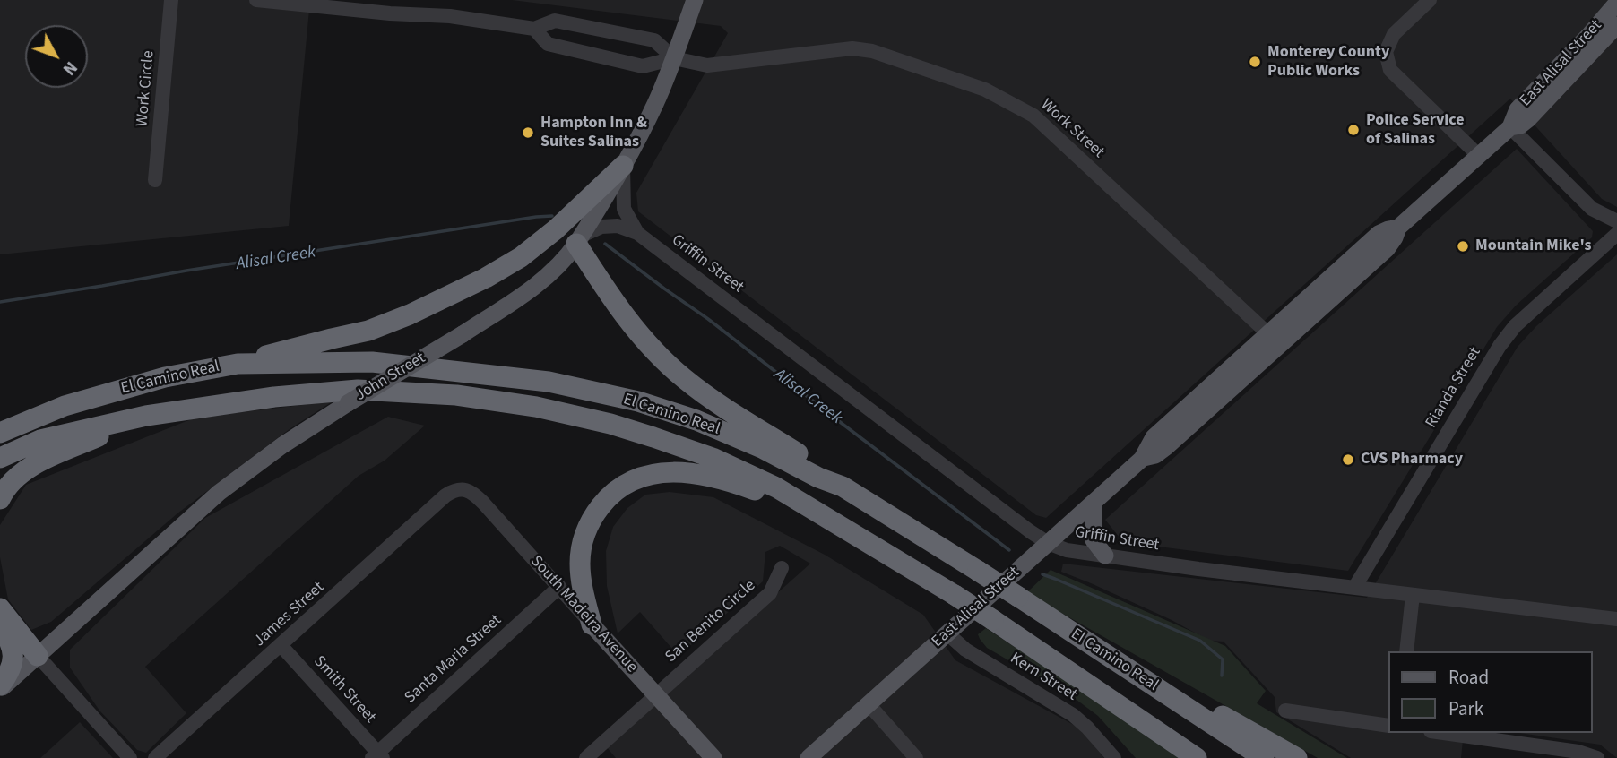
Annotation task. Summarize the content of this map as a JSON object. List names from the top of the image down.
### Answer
{
  "streets": {
    "highway": ["El Camino Real"],
    "main road": ["East Alisal Street", "John Street", "South Madeira Avenue"],
    "street": [
      "Work Circle",
      "Work Street",
      "Griffin Street",
      "Rianda Street",
      "James Street",
      "San Benito Circle",
      "Santa Maria Street",
      "Kern Street",
      "Smith Street"
    ]
  },
  "crossings": [
    ["East Alisal Street", "Work Street"],
    ["East Alisal Street", "Griffin Street"],
    ["East Alisal Street", "Kern Street"],
    ["Work Street", "John Street"],
    ["Griffin Street", "John Street"],
    ["Griffin Street", "Rianda Street"],
    ["James Street", "South Madeira Avenue"],
    ["James Street", "Smith Street"],
    ["South Madeira Avenue", "San Benito Circle"],
    ["South Madeira Avenue", "Santa Maria Street"],
    ["Santa Maria Street", "Smith Street"]
  ],
  "water": ["Alisal Creek"],
  "places": [
    "Monterey County Public Works",
    "Police Service of Salinas",
    "Hampton Inn & Suites Salinas",
    "Mountain Mike's",
    "CVS Pharmacy"
  ],
  "legend": ["Road", "Park"],
  "north": "bottom right"
}
